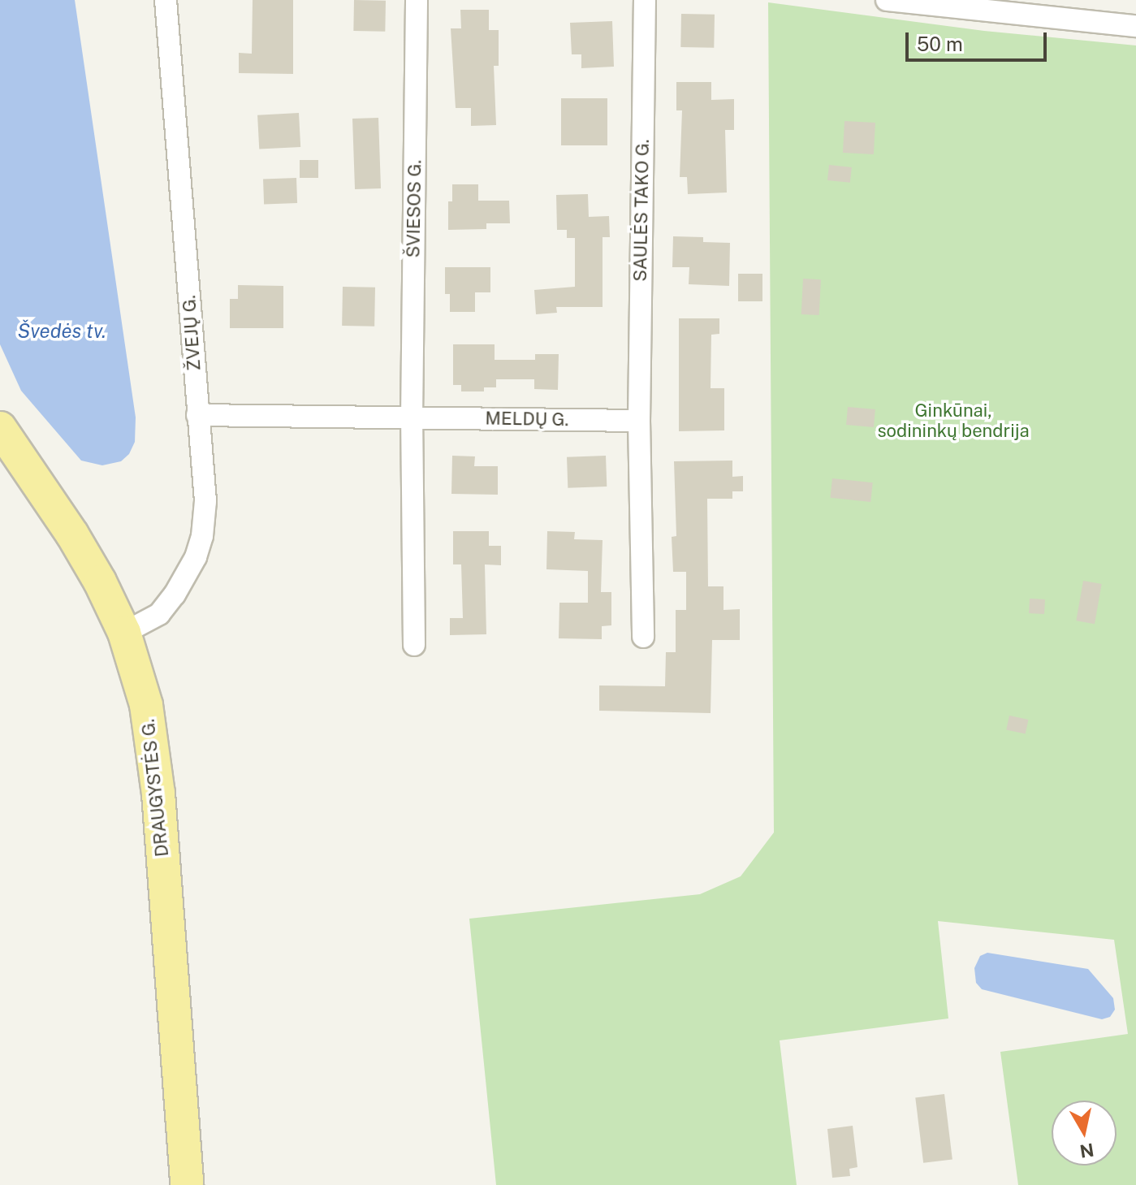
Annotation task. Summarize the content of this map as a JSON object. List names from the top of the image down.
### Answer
{
  "streets": {
    "main road": ["DRAUGYSTĖS G."],
    "street": [
      "ŠVIESOS G.",
      "SAULĖS TAKO G.",
      "ŽVEJŲ G.",
      "MELDŲ G."
    ]
  },
  "crossings": [
    ["ŠVIESOS G.", "MELDŲ G."],
    ["SAULĖS TAKO G.", "MELDŲ G."],
    ["ŽVEJŲ G.", "MELDŲ G."],
    ["ŽVEJŲ G.", "DRAUGYSTĖS G."]
  ],
  "water": ["Švedės tv."],
  "parks": ["Ginkūnai, sodininkų bendrija"],
  "scale_bar": "50 m",
  "north": "bottom"
}
